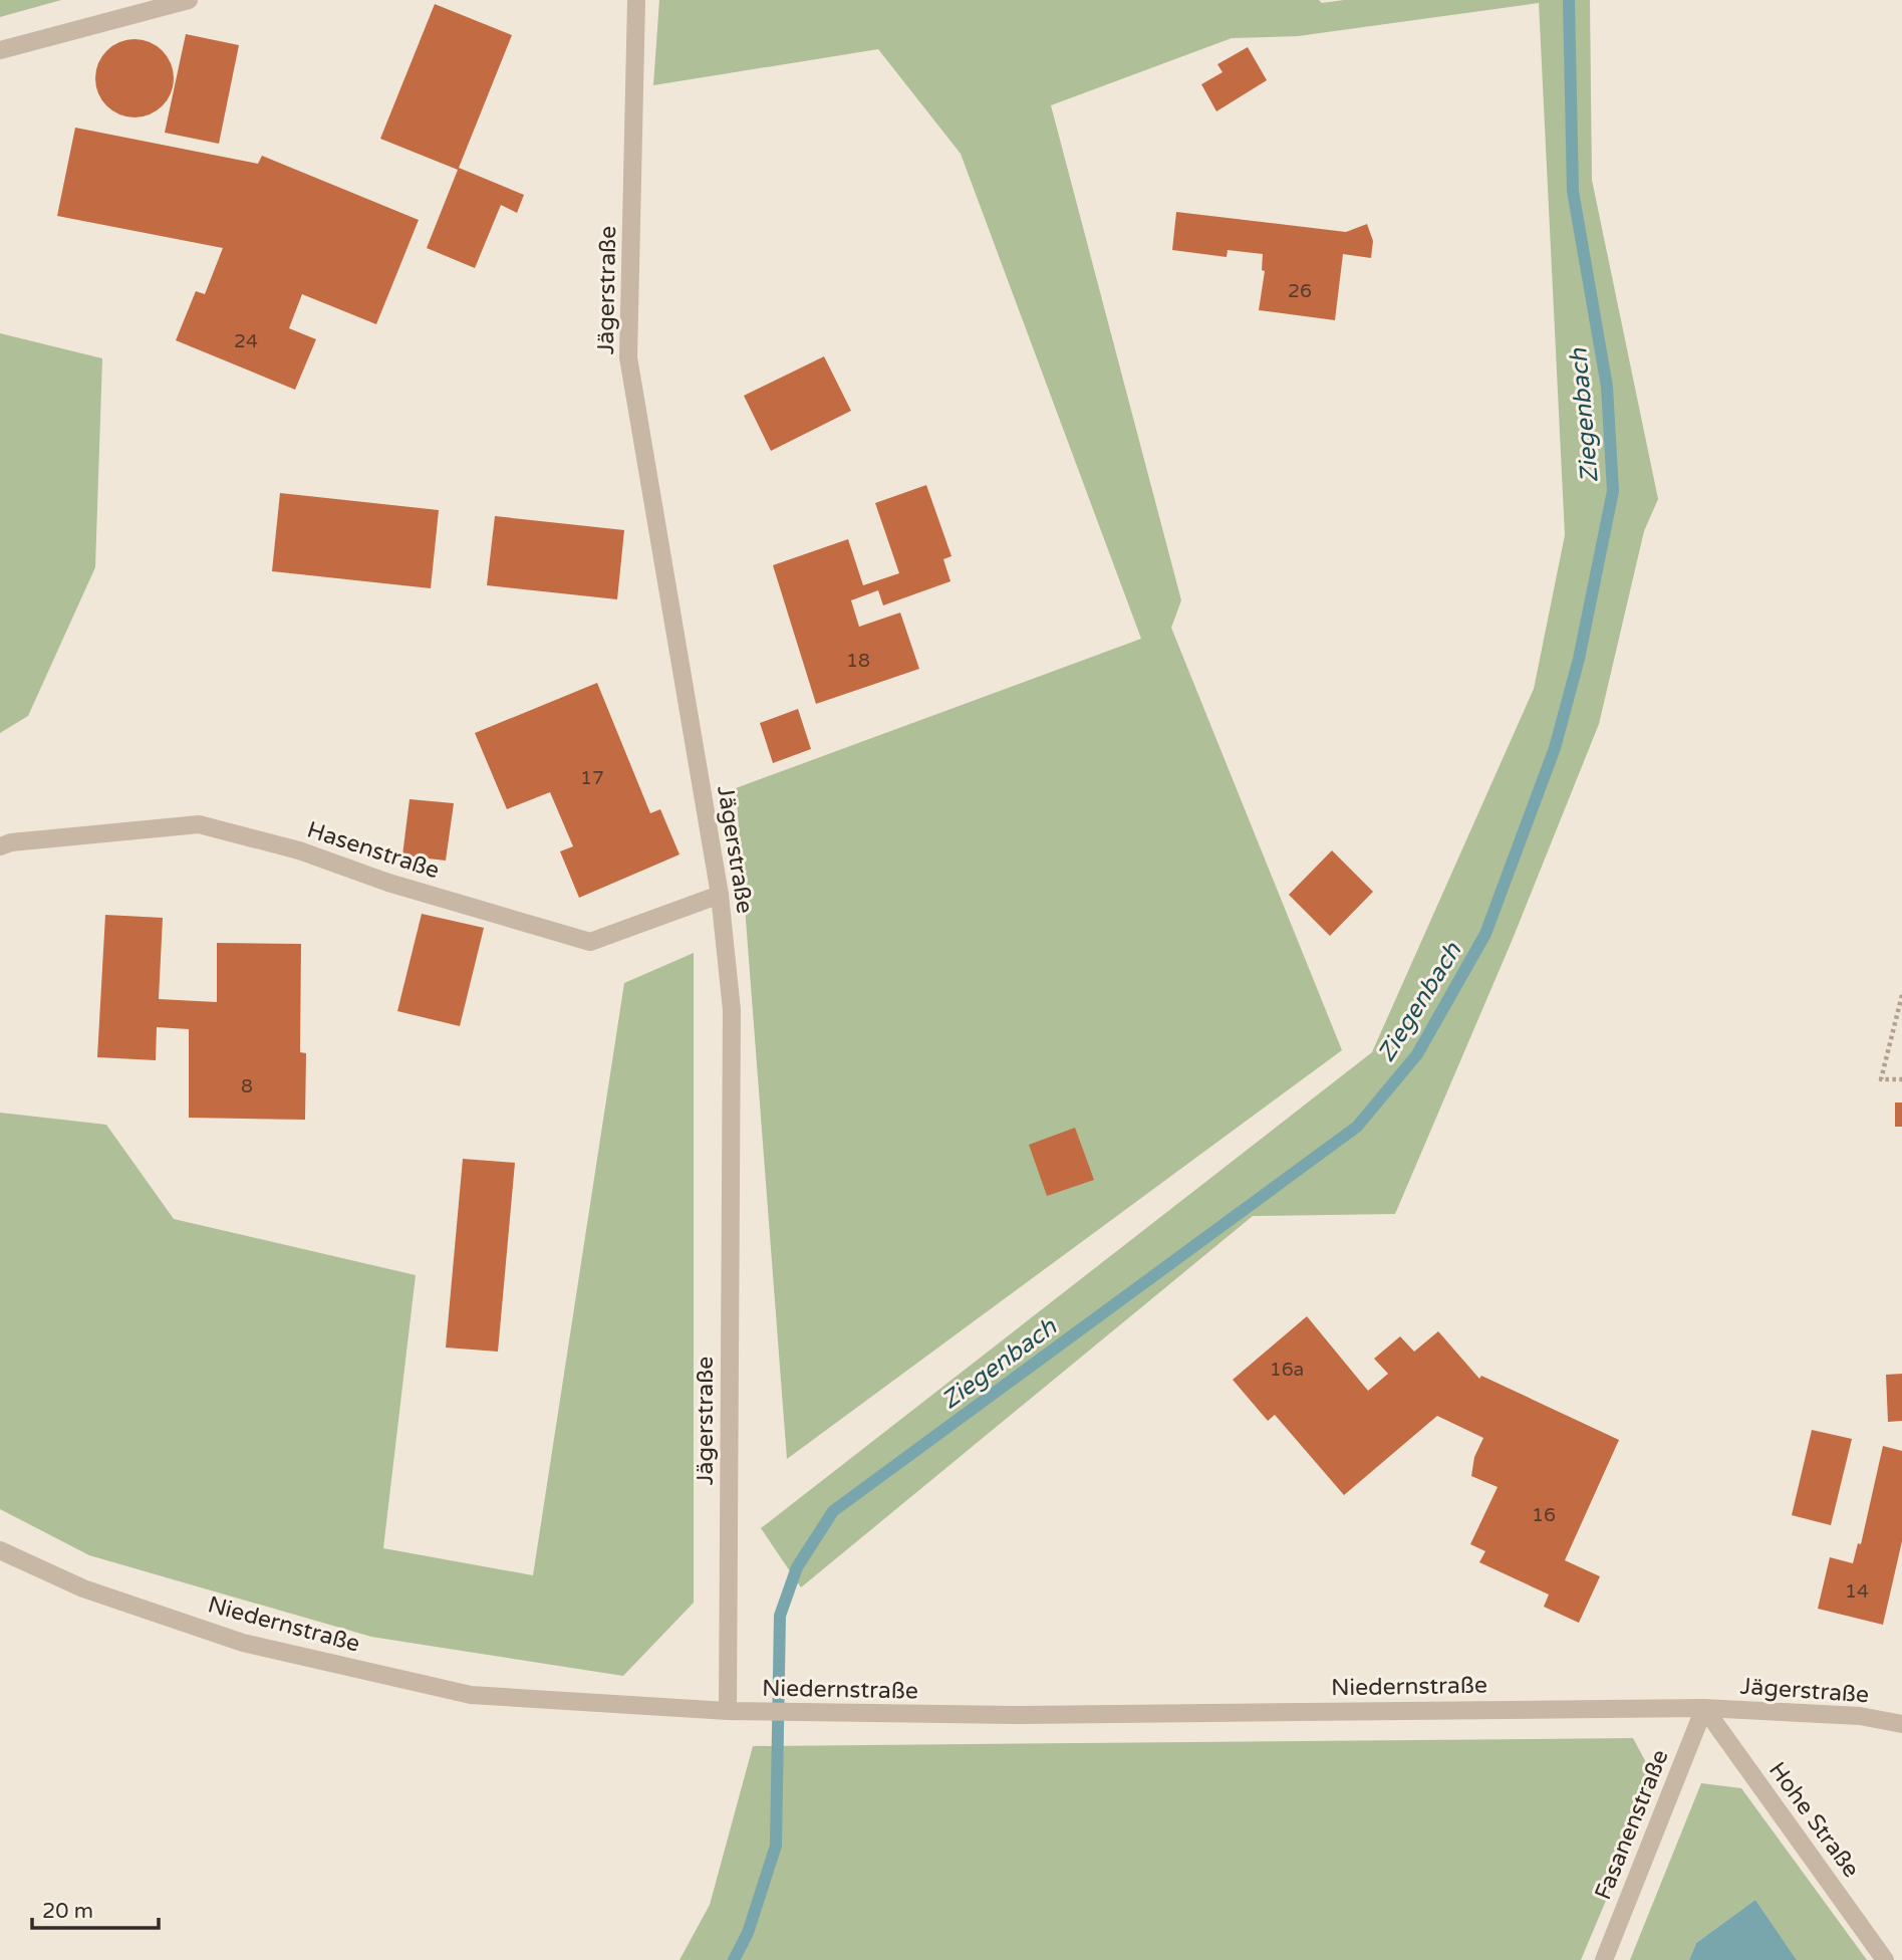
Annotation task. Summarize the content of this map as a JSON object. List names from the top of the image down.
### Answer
{
  "streets": {
    "street": [
      "Jägerstraße",
      "Hasenstraße",
      "Niedernstraße",
      "Hohe Straße",
      "Fasanenstraße"
    ]
  },
  "crossings": [
    ["Jägerstraße", "Hasenstraße"],
    ["Jägerstraße", "Niedernstraße"],
    ["Jägerstraße", "Hohe Straße"],
    ["Jägerstraße", "Fasanenstraße"],
    ["Niedernstraße", "Hohe Straße"],
    ["Niedernstraße", "Fasanenstraße"],
    ["Hohe Straße", "Fasanenstraße"]
  ],
  "water": ["Ziegenbach"],
  "house_numbers": [
    "26",
    "24",
    "18",
    "17",
    "8",
    "16a",
    "16",
    "14"
  ],
  "scale_bar": "20 m"
}
